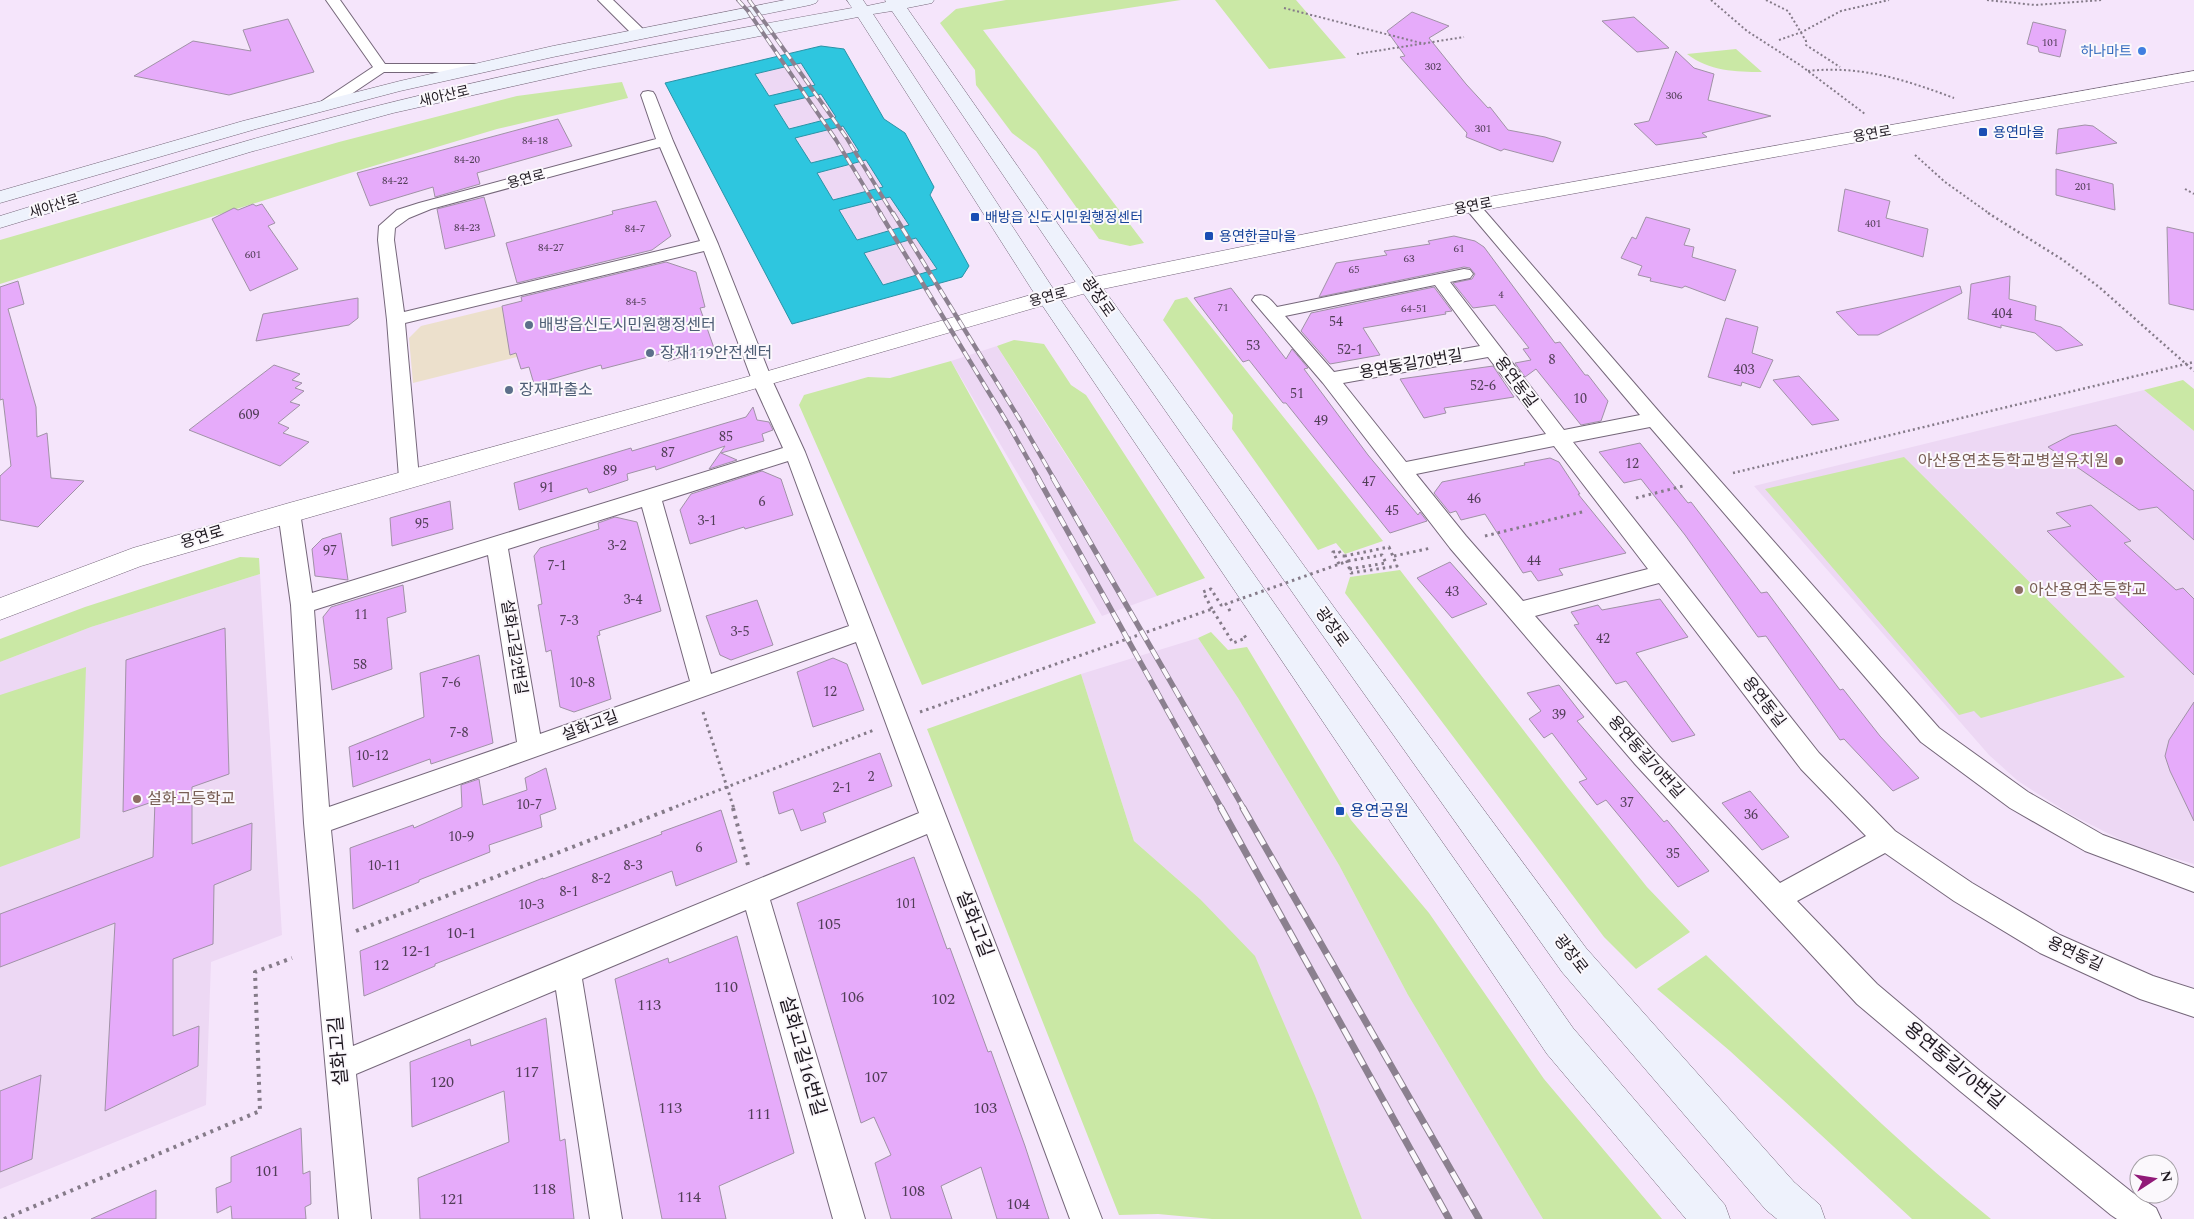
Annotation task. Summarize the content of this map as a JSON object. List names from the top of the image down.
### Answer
{
  "streets": {
    "main road": ["새아산로", "광장로"],
    "street": [
      "용연로",
      "용연동길70번길",
      "용연동길",
      "설화고길2번길",
      "설화고길",
      "설화고길16번길"
    ]
  },
  "crossings": [
    ["새아산로", "광장로"],
    ["용연로", "광장로"],
    ["용연로", "설화고길"],
    ["용연동길70번길", "용연동길"],
    ["설화고길2번길", "설화고길"]
  ],
  "places": {
    "other": [
      "하나마트",
      "배방읍신도시민원행정센터",
      "장재119안전센터",
      "장재파출소",
      "아산용연초등학교병설유치원",
      "아산용연초등학교",
      "설화고등학교"
    ],
    "transit": [
      "용연마을",
      "배방읍 신도시민원행정센터",
      "용연한글마을",
      "용연공원"
    ]
  },
  "house_numbers": [
    "101",
    "302",
    "306",
    "301",
    "84-18",
    "84-20",
    "84-22",
    "201",
    "401",
    "84-23",
    "84-7",
    "84-27",
    "61",
    "601",
    "63",
    "65",
    "4",
    "84-5",
    "71",
    "64-51",
    "404",
    "54",
    "53",
    "52-1",
    "8",
    "403",
    "52-6",
    "51",
    "10",
    "609",
    "49",
    "85",
    "87",
    "12",
    "89",
    "47",
    "91",
    "46",
    "6",
    "45",
    "3-1",
    "95",
    "3-2",
    "97",
    "44",
    "7-1",
    "43",
    "3-4",
    "11",
    "7-3",
    "3-5",
    "42",
    "58",
    "7-6",
    "10-8",
    "12",
    "39",
    "7-8",
    "10-12",
    "2",
    "2-1",
    "37",
    "10-7",
    "36",
    "10-9",
    "6",
    "35",
    "10-11",
    "8-3",
    "8-2",
    "8-1",
    "101",
    "10-3",
    "105",
    "10-1",
    "12-1",
    "12",
    "110",
    "106",
    "102",
    "113",
    "117",
    "107",
    "120",
    "113",
    "103",
    "111",
    "101",
    "118",
    "108",
    "114",
    "121",
    "104"
  ],
  "north": "right"
}
